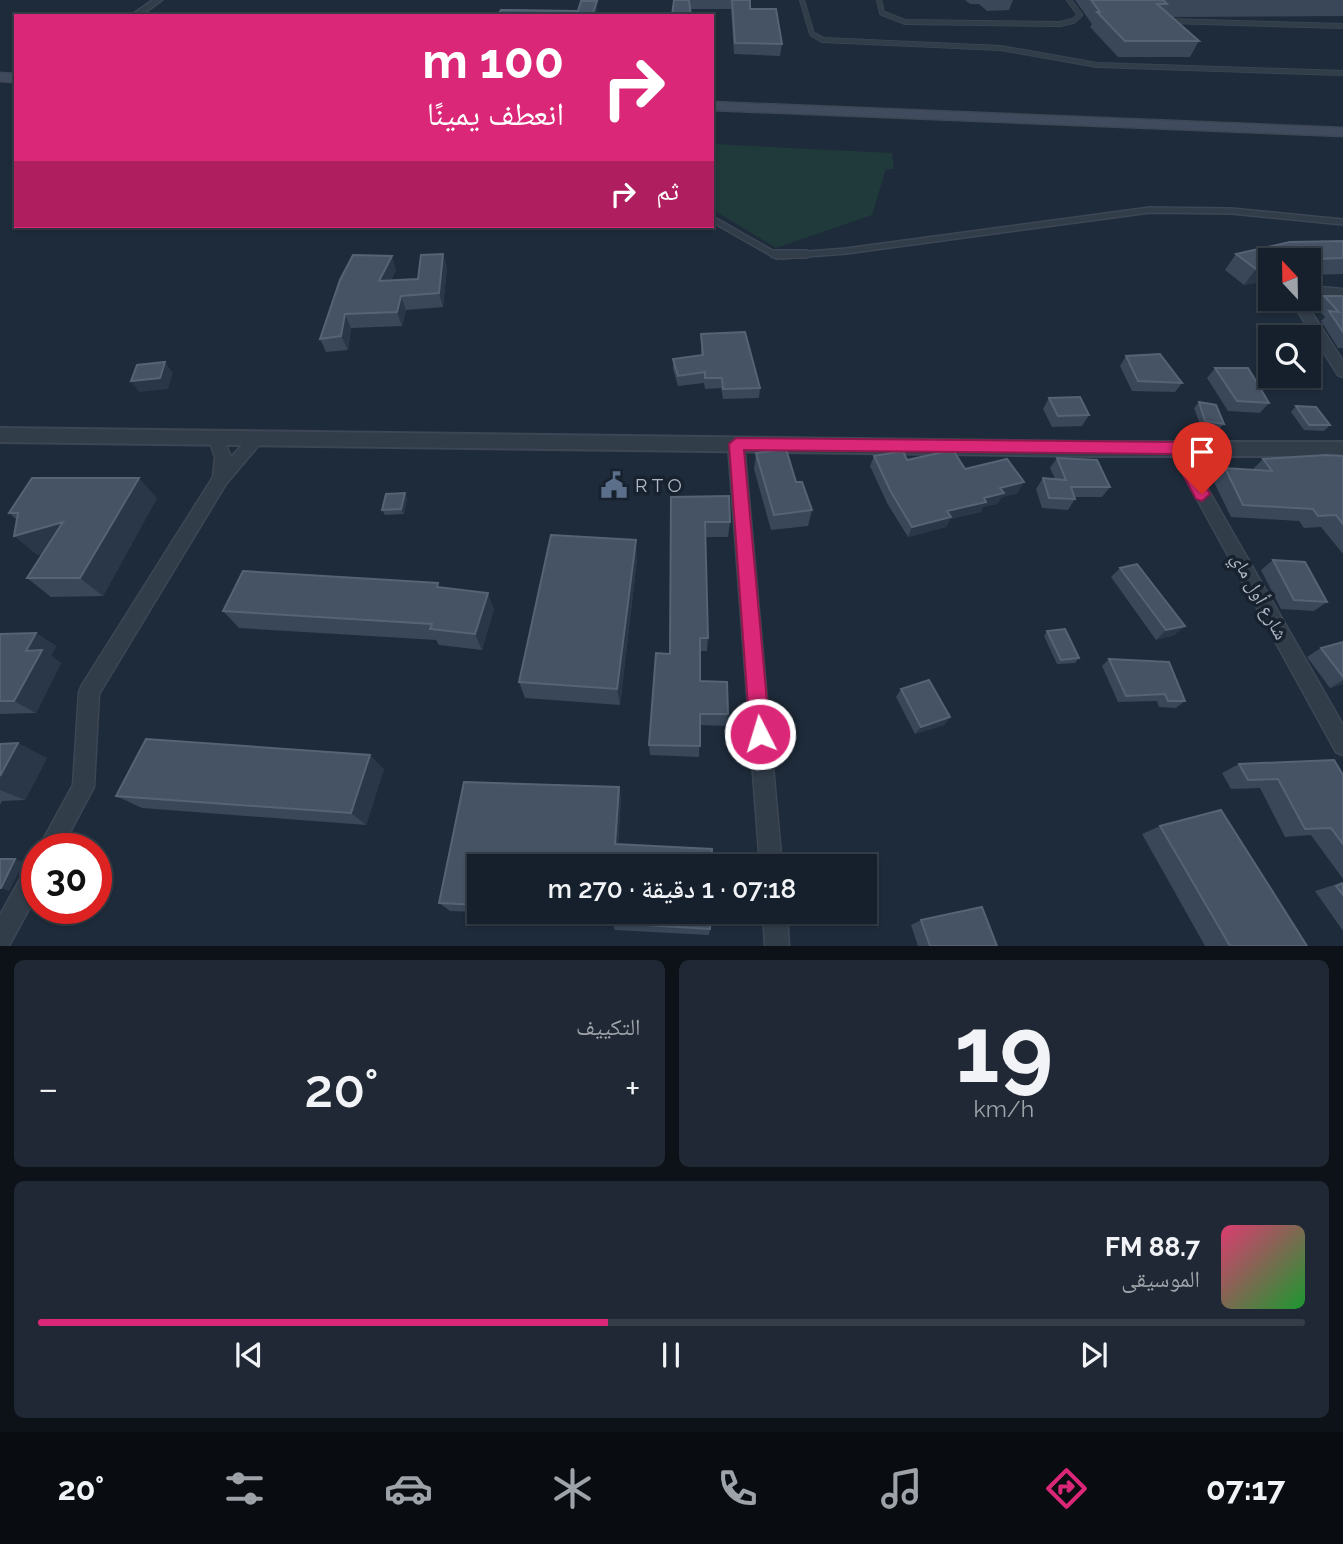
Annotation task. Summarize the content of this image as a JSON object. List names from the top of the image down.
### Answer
{
  "streets": {
    "street": ["شارع أول ماي"]
  },
  "places": {
    "public building": ["R T O"]
  },
  "north": "top",
  "page": {
    "turn": ["100 m", "انعطف يمينًا"],
    "then": "ثم",
    "limit": "30",
    "trip": "07:18 · 1 دقيقة · 270 m",
    "tile": [
      ["19", "km/h"],
      "التكييف"
    ],
    "heat": ["−", "20°", "+"],
    "song": ["88.7 FM", "الموسيقى"],
    "tabs": ["07:17", "20°"]
  }
}
